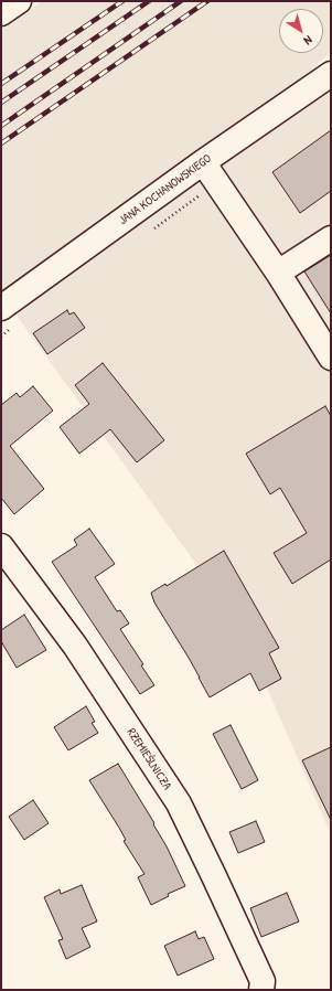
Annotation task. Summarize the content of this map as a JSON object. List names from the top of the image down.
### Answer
{
  "streets": {
    "street": ["JANA KOCHANOWSKIEGO", "RZEMIEŚLNICZA"]
  },
  "north": "bottom right"
}
